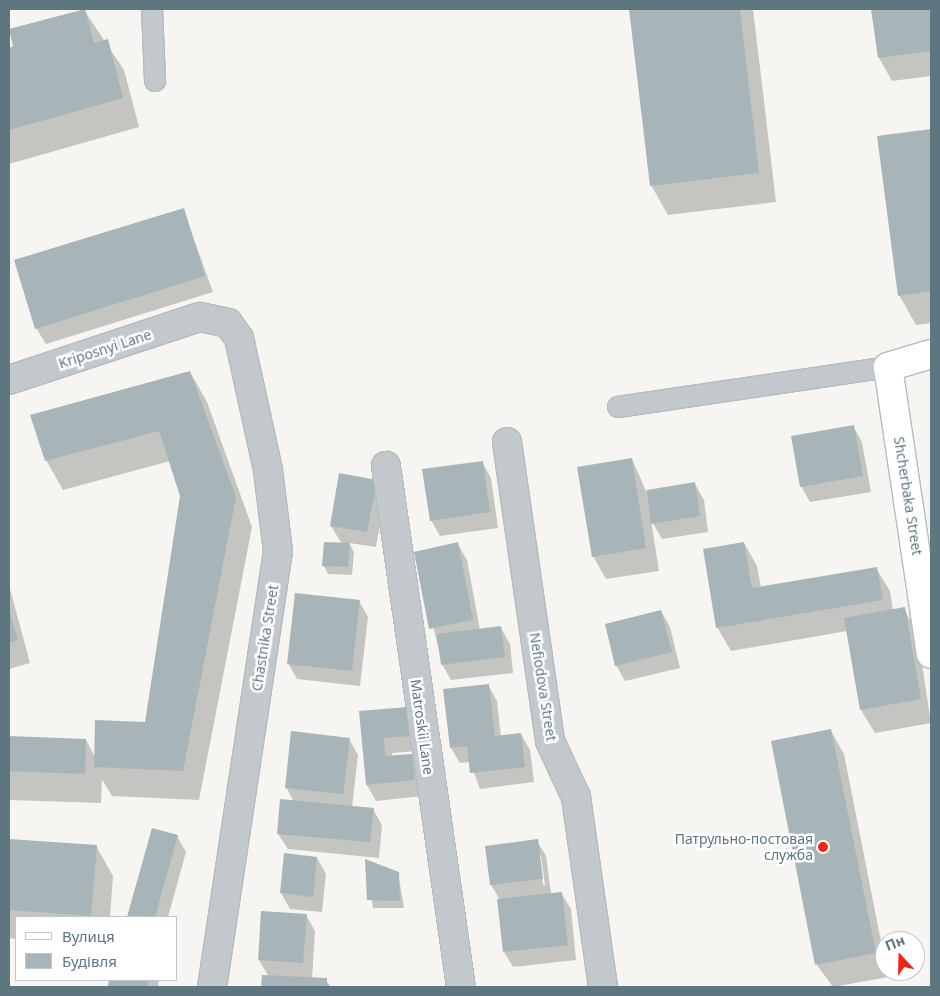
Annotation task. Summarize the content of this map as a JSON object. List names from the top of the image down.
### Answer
{
  "streets": {
    "main road": ["Shcherbaka Street"],
    "street": [
      "Kriposnyi Lane",
      "Chastnika Street",
      "Nefiodova Street",
      "Matroskii Lane"
    ]
  },
  "crossings": [
    ["Kriposnyi Lane", "Chastnika Street"]
  ],
  "places": ["Патрульно-постовая служба"],
  "legend": ["Вулиця", "Будівля"],
  "north": "top"
}
